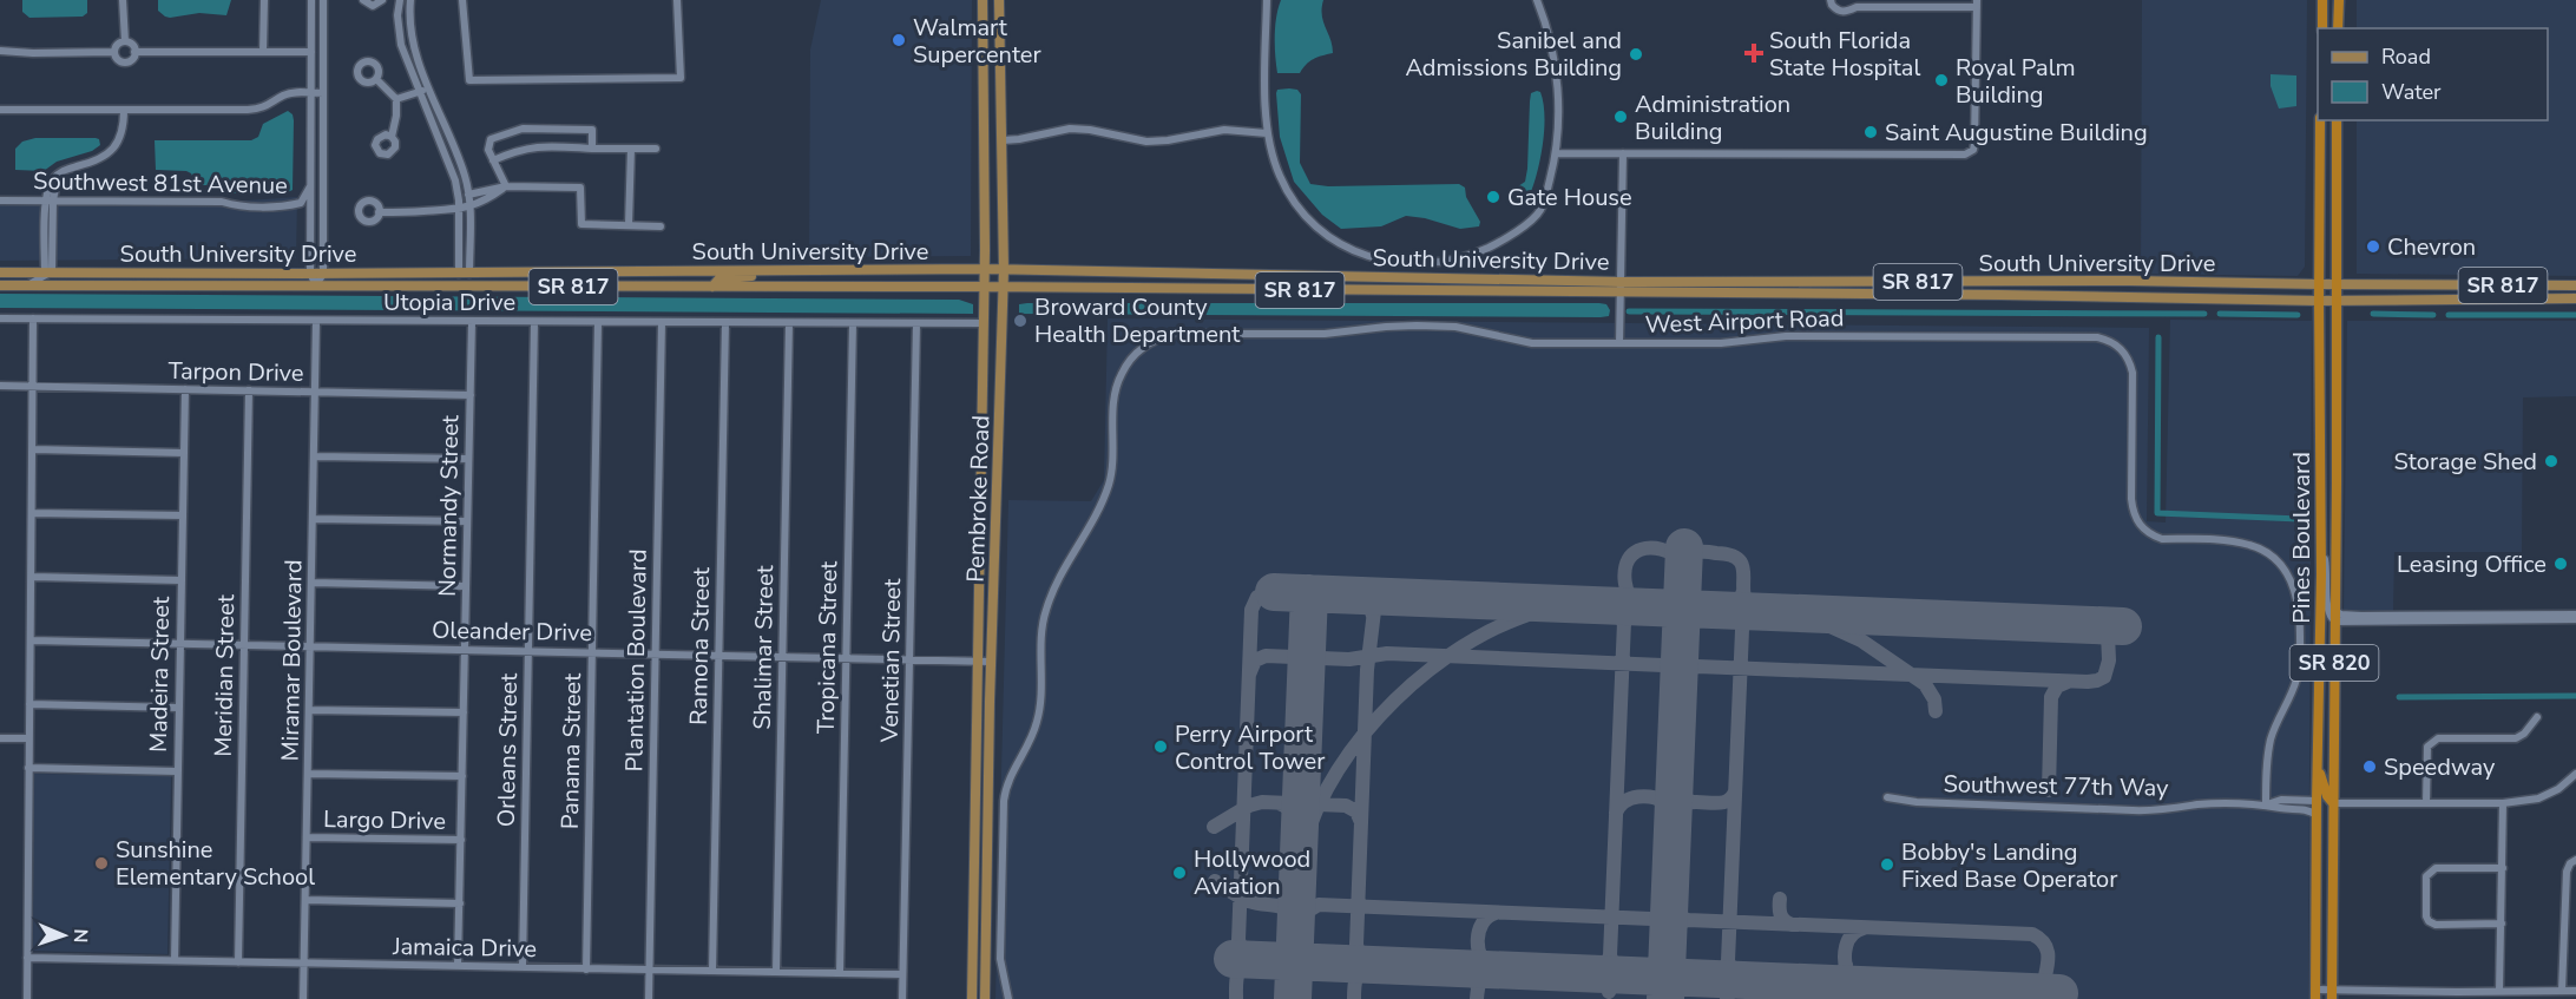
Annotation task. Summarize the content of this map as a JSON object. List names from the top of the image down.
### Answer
{
  "streets": {
    "highway": ["Pines Boulevard", "SR 820"],
    "main road": ["South University Drive", "SR 817", "Pembroke Road"],
    "street": [
      "Southwest 81st Avenue",
      "Utopia Drive",
      "West Airport Road",
      "Tarpon Drive",
      "Normandy Street",
      "Oleander Drive",
      "Ramona Street",
      "Shalimar Street",
      "Tropicana Street",
      "Miramar Boulevard",
      "Plantation Boulevard",
      "Venetian Street",
      "Madeira Street",
      "Meridian Street",
      "Orleans Street",
      "Panama Street",
      "Southwest 77th Way",
      "Largo Drive",
      "Jamaica Drive"
    ]
  },
  "crossings": [
    ["South University Drive", "SR 817"],
    ["South University Drive", "West Airport Road"],
    ["South University Drive", "Pembroke Road"],
    ["South University Drive", "Pines Boulevard"],
    ["SR 817", "Pines Boulevard"],
    ["Utopia Drive", "Pembroke Road"],
    ["Utopia Drive", "Normandy Street"],
    ["Utopia Drive", "Ramona Street"],
    ["Utopia Drive", "Shalimar Street"],
    ["Utopia Drive", "Tropicana Street"],
    ["Utopia Drive", "Miramar Boulevard"],
    ["Utopia Drive", "Plantation Boulevard"],
    ["Utopia Drive", "Venetian Street"],
    ["Utopia Drive", "Orleans Street"],
    ["Utopia Drive", "Panama Street"],
    ["West Airport Road", "Southwest 77th Way"],
    ["Tarpon Drive", "Normandy Street"],
    ["Tarpon Drive", "Miramar Boulevard"],
    ["Tarpon Drive", "Madeira Street"],
    ["Tarpon Drive", "Meridian Street"],
    ["Pembroke Road", "Oleander Drive"],
    ["Normandy Street", "Oleander Drive"],
    ["Normandy Street", "Largo Drive"],
    ["Normandy Street", "Jamaica Drive"],
    ["Pines Boulevard", "Southwest 77th Way"],
    ["Oleander Drive", "Ramona Street"],
    ["Oleander Drive", "Shalimar Street"],
    ["Oleander Drive", "Tropicana Street"],
    ["Oleander Drive", "Miramar Boulevard"],
    ["Oleander Drive", "Plantation Boulevard"],
    ["Oleander Drive", "Venetian Street"],
    ["Oleander Drive", "Madeira Street"],
    ["Oleander Drive", "Meridian Street"],
    ["Oleander Drive", "Orleans Street"],
    ["Oleander Drive", "Panama Street"],
    ["Ramona Street", "Jamaica Drive"],
    ["Shalimar Street", "Jamaica Drive"],
    ["Tropicana Street", "Jamaica Drive"],
    ["Miramar Boulevard", "Largo Drive"],
    ["Miramar Boulevard", "Jamaica Drive"],
    ["Plantation Boulevard", "Jamaica Drive"],
    ["Venetian Street", "Jamaica Drive"],
    ["Madeira Street", "Jamaica Drive"],
    ["Meridian Street", "Jamaica Drive"],
    ["Orleans Street", "Jamaica Drive"],
    ["Panama Street", "Jamaica Drive"]
  ],
  "places": {
    "other": [
      "Walmart Supercenter",
      "Sanibel and Admissions Building",
      "Royal Palm Building",
      "Administration Building",
      "Saint Augustine Building",
      "Gate House",
      "Chevron",
      "Broward County Health Department",
      "Storage Shed",
      "Leasing Office",
      "Perry Airport Control Tower",
      "Speedway",
      "Sunshine Elementary School",
      "Bobby's Landing Fixed Base Operator",
      "Hollywood Aviation"
    ],
    "health": ["South Florida State Hospital"]
  },
  "legend": ["Road", "Water"],
  "north": "right"
}
